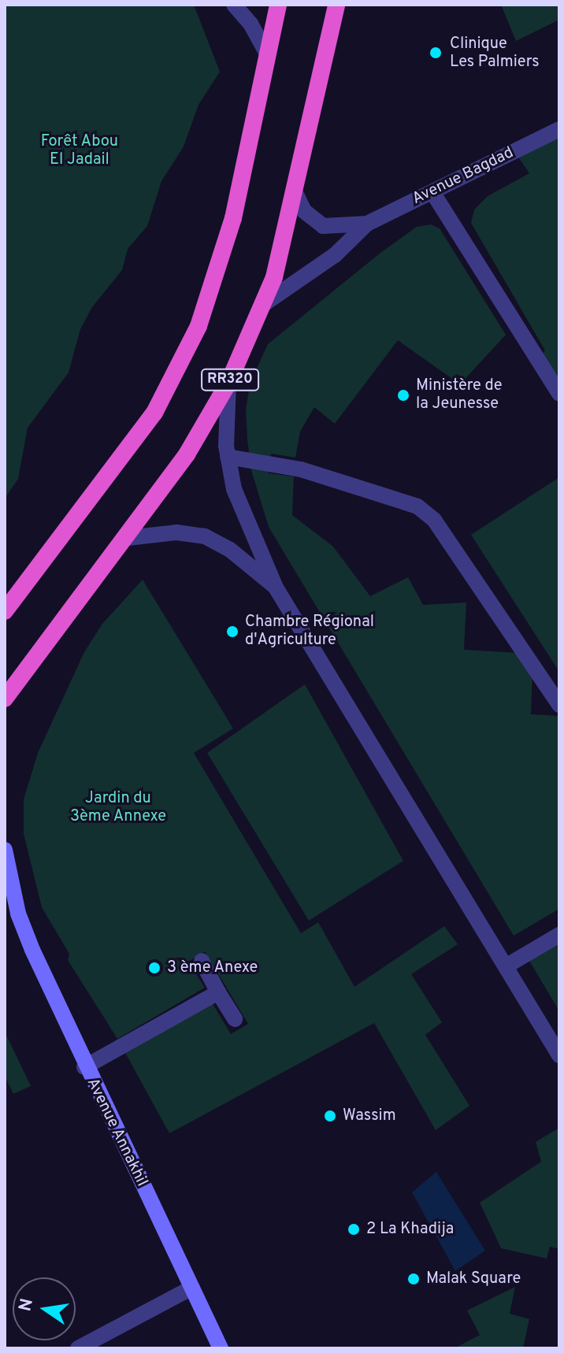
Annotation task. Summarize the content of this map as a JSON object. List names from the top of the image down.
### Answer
{
  "streets": {
    "highway": ["RR320"],
    "main road": ["Avenue Annakhil"],
    "street": ["Avenue Bagdad"]
  },
  "parks": ["Forêt Abou El Jadail", "Jardin du 3ème Annexe"],
  "places": [
    "Clinique Les Palmiers",
    "Ministère de la Jeunesse",
    "Chambre Régional d'Agriculture",
    "3 ème Anexe",
    "Wassim",
    "2 La Khadija",
    "Malak Square"
  ],
  "north": "left"
}
